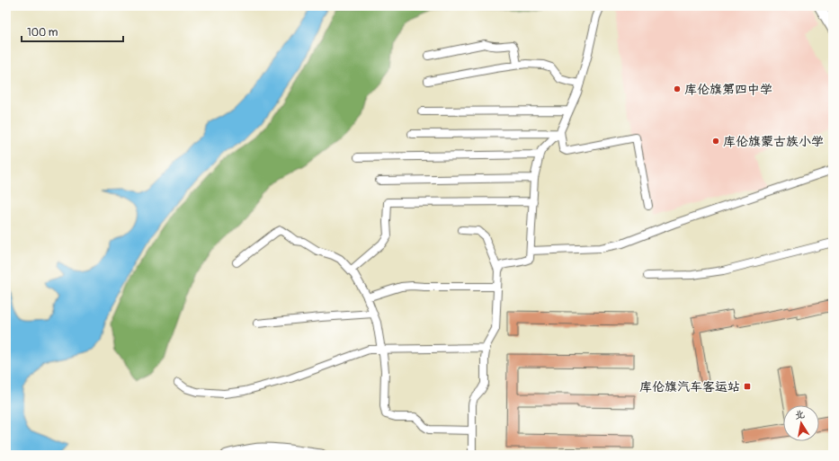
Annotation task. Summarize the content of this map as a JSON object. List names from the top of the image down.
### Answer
{
  "places": {
    "other": ["库伦旗第四中学", "库伦旗蒙古族小学"],
    "transit": ["库伦旗汽车客运站"]
  },
  "scale_bar": "100 m",
  "north": "top"
}
